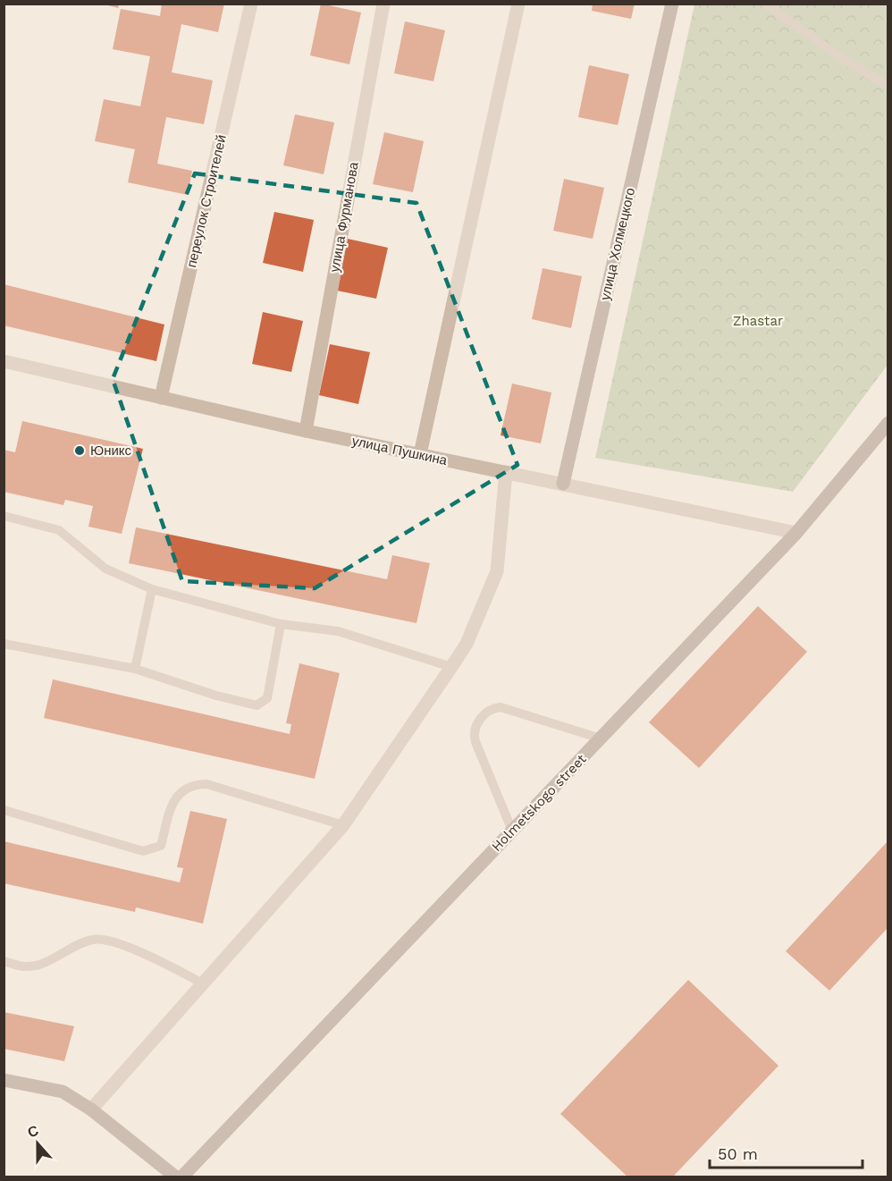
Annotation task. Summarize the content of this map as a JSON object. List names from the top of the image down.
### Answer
{
  "streets": {
    "street": [
      "переулок Строителей",
      "улица Фурманова",
      "улица Холмецкого",
      "улица Пушкина",
      "Holmetskogo street"
    ]
  },
  "crossings": [
    ["переулок Строителей", "улица Пушкина"],
    ["улица Фурманова", "улица Пушкина"],
    ["улица Холмецкого", "улица Пушкина"],
    ["улица Пушкина", "Holmetskogo street"]
  ],
  "parks": ["Zhastar"],
  "places": ["Юникс"],
  "scale_bar": "50 m",
  "north": "top"
}
